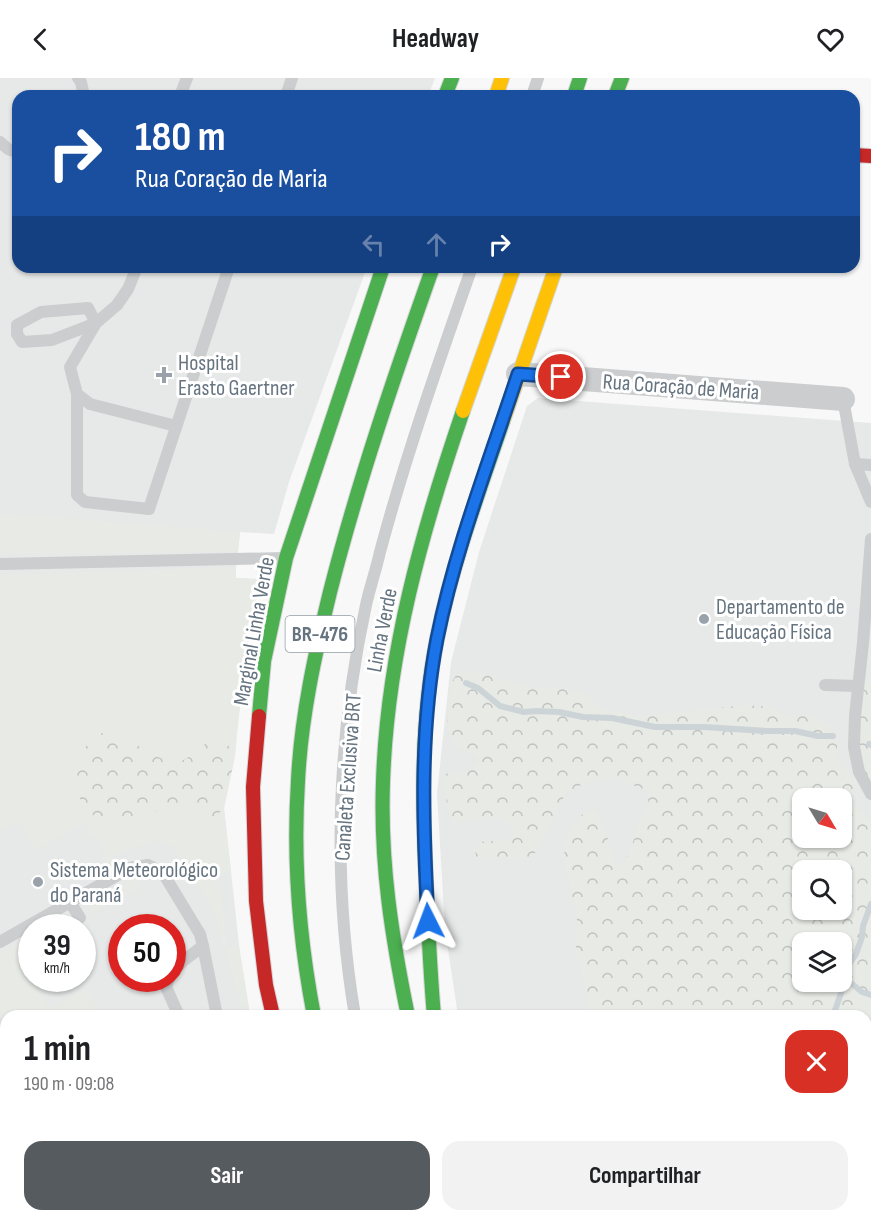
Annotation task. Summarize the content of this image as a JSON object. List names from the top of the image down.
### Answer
{
  "streets": {
    "main road": ["Linha Verde", "Marginal Linha Verde", "BR-476"],
    "street": ["Rua Coração de Maria"],
    "lane": ["Canaleta Exclusiva BRT"]
  },
  "places": {
    "health": ["Hospital Erasto Gaertner"],
    "other": ["Departamento de Educação Física", "Sistema Meteorológico do Paraná"]
  },
  "north": "bottom right",
  "page": {
    "header": "Headway",
    "turn": ["180 m", "Rua Coração de Maria"],
    "speed": "39 km/h",
    "limit": "50",
    "heading": ["1 min", "190 m · 09:08"],
    "buttons": ["Sair", "Compartilhar"]
  }
}
